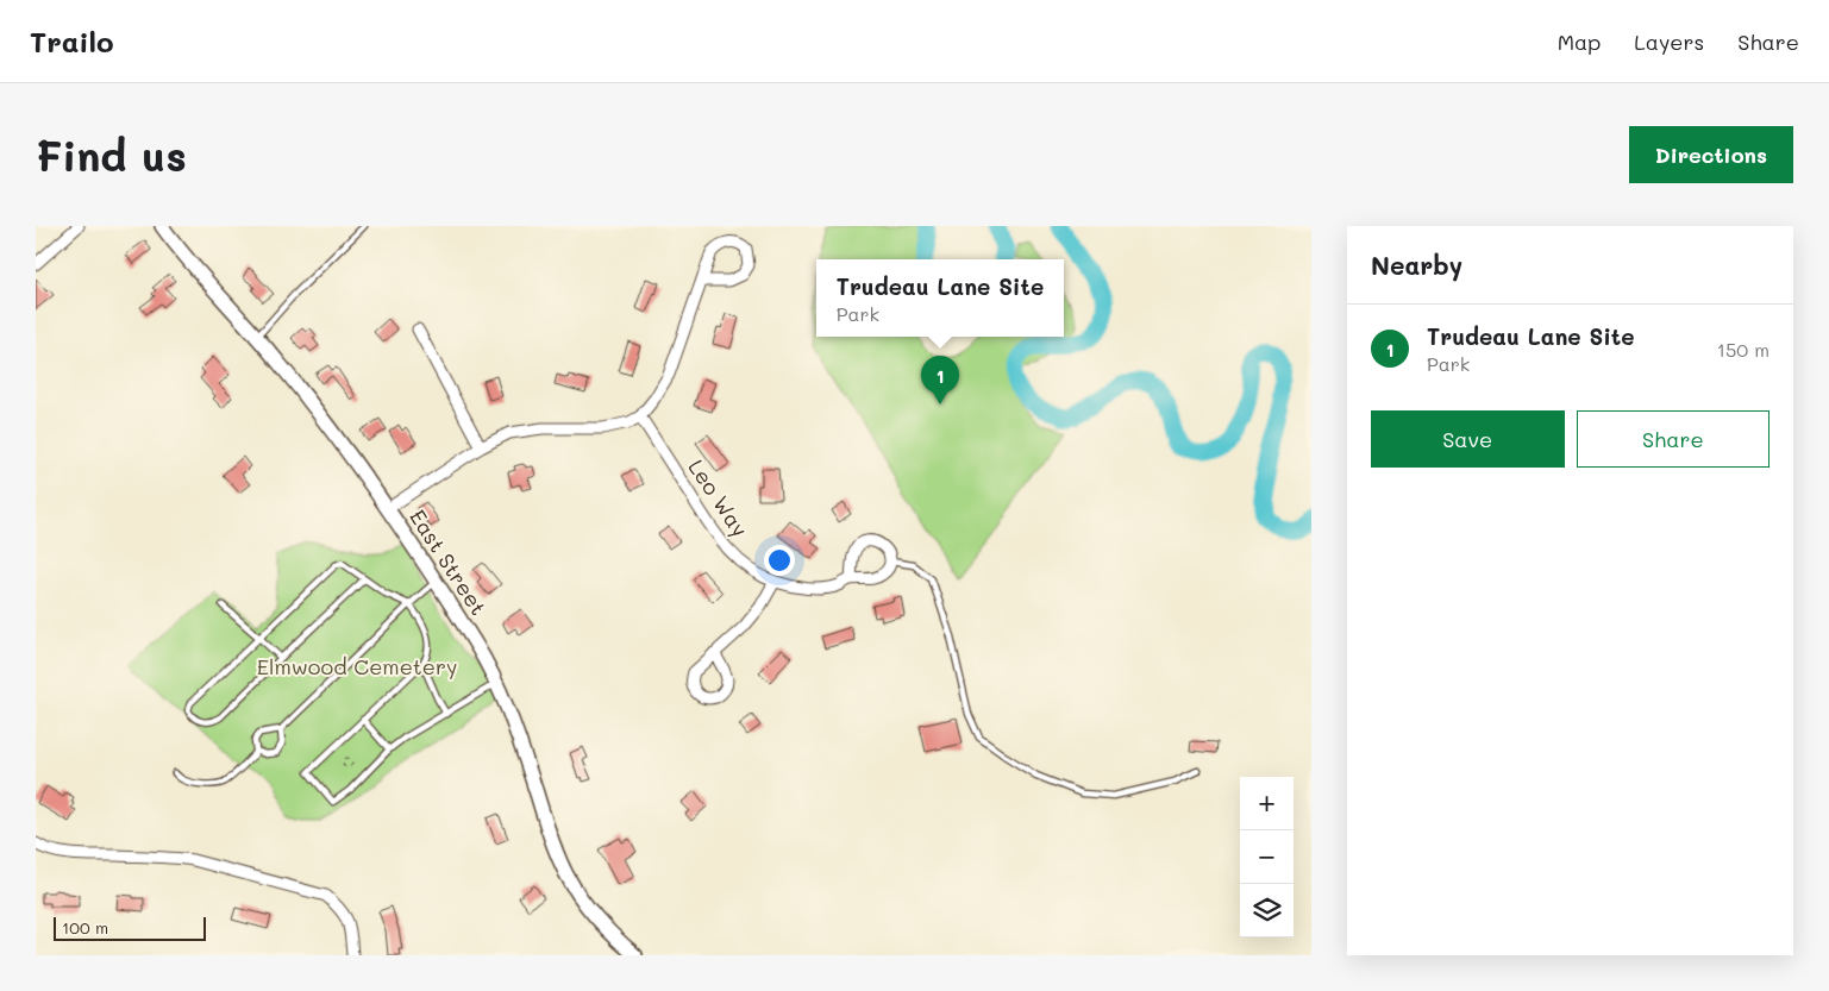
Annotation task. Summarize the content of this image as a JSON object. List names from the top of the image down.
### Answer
{
  "streets": {
    "street": ["Leo Way", "East Street"]
  },
  "parks": ["Elmwood Cemetery"],
  "scale_bar": "100 m",
  "page": {
    "header": "Trailo",
    "nav": ["Map", "Layers", "Share"],
    "buttons": [
      "Directions",
      ["Save", "Share"]
    ],
    "title": "Find us",
    "heading": "Nearby",
    "popup": ["Trudeau Lane Site", "Park"],
    "list": [
      {
        "mark": "1",
        "name": "Trudeau Lane Site",
        "note": "Park",
        "value": "150 m"
      }
    ],
    "pins": "1",
    "map_buttons": ["+", "−"],
    "scale": "100 m"
  }
}
